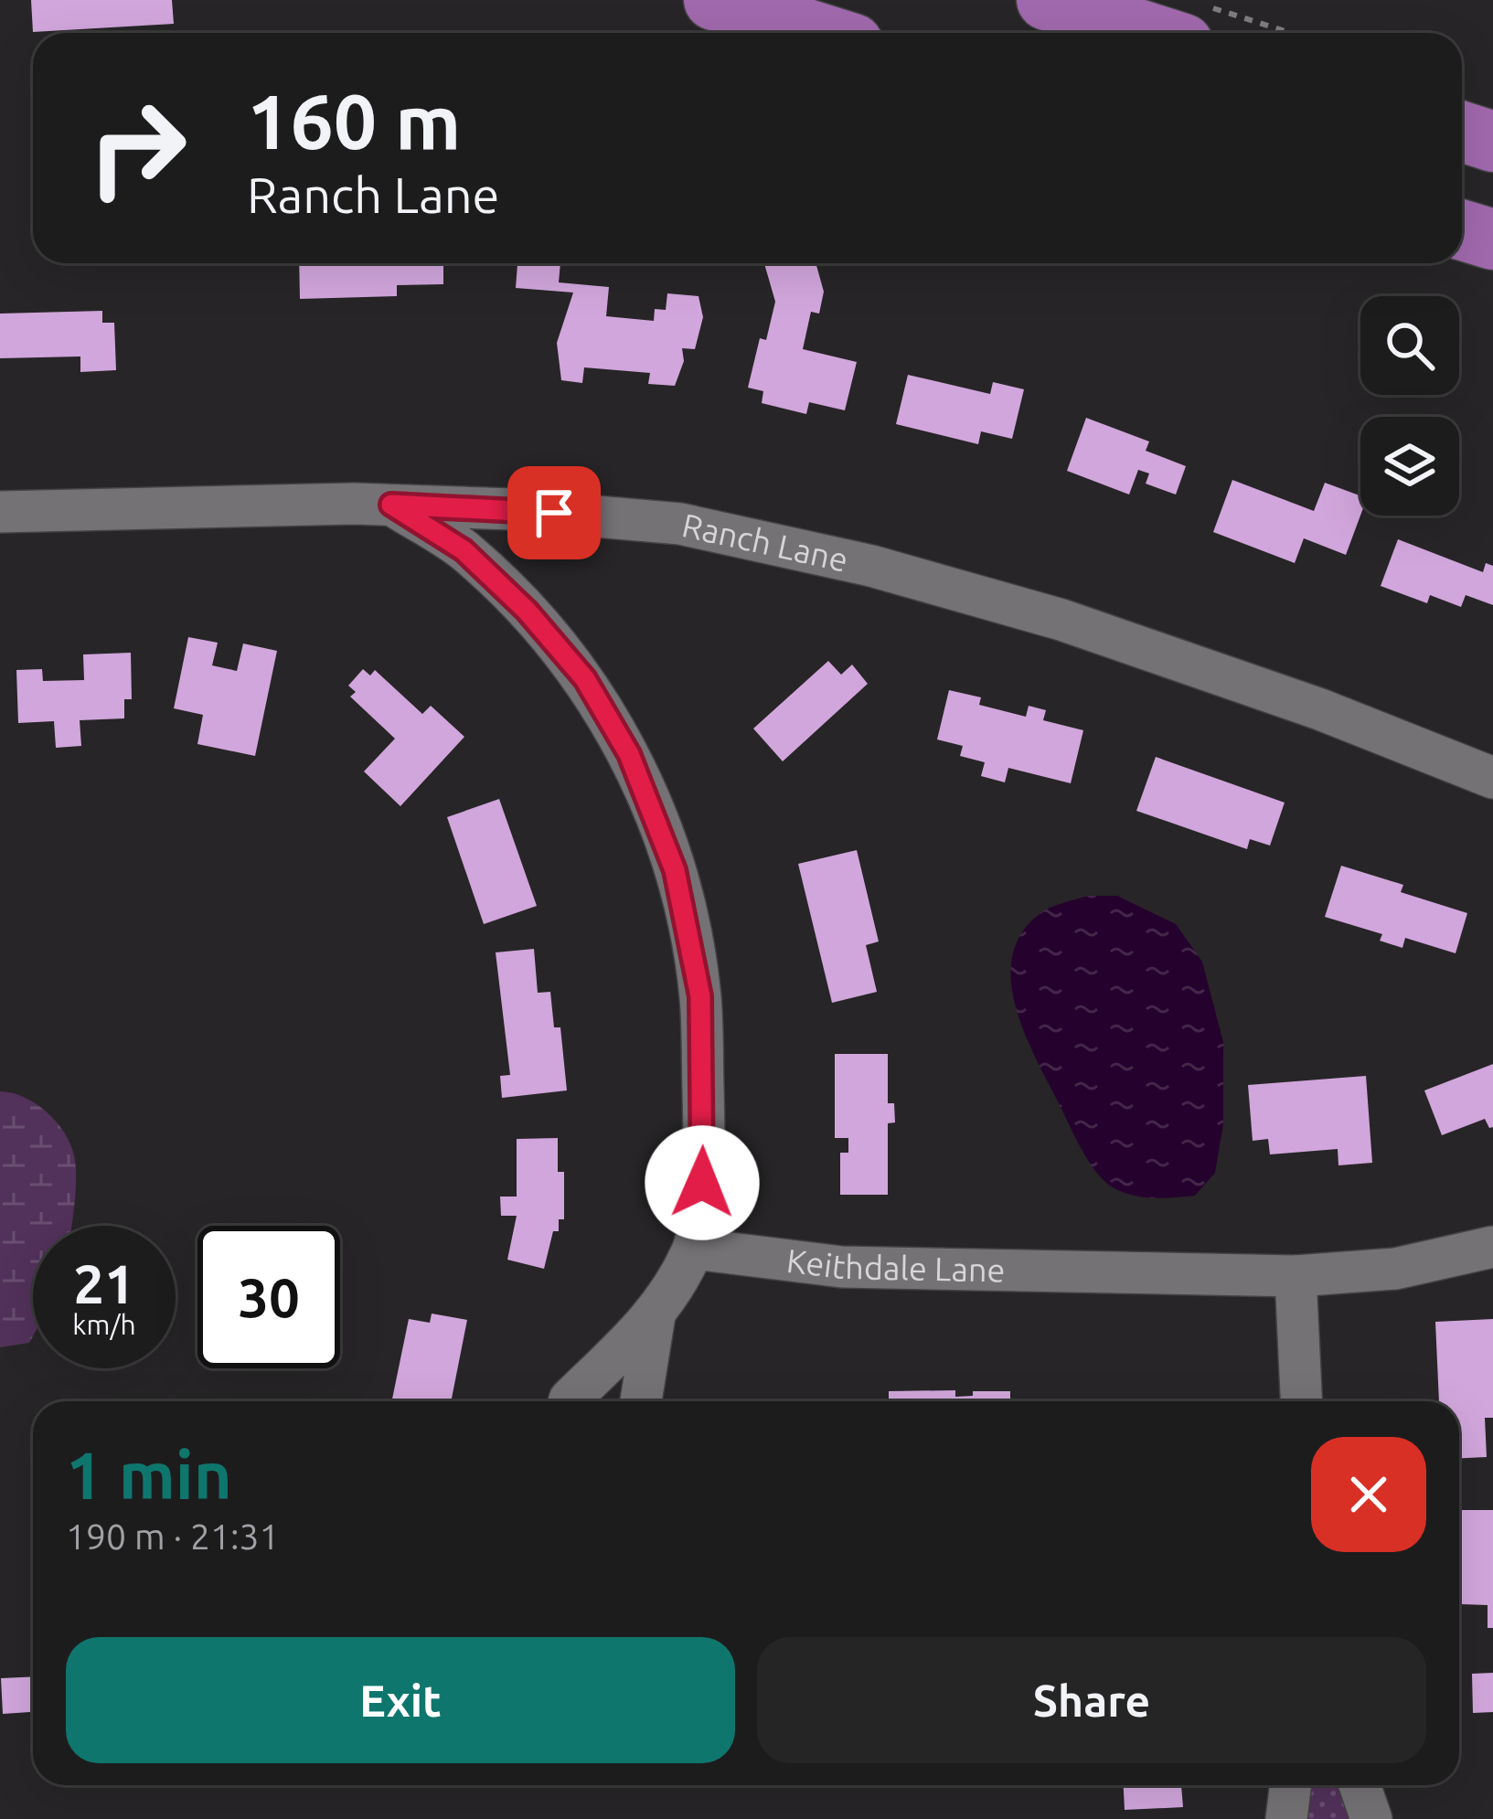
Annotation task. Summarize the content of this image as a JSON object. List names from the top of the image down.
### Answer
{
  "streets": {
    "street": ["Ranch Lane", "Keithdale Lane"]
  },
  "page": {
    "turn": ["160 m", "Ranch Lane"],
    "speed": "21 km/h",
    "limit": "30",
    "heading": ["1 min", "190 m · 21:31"],
    "buttons": ["Exit", "Share"]
  }
}
